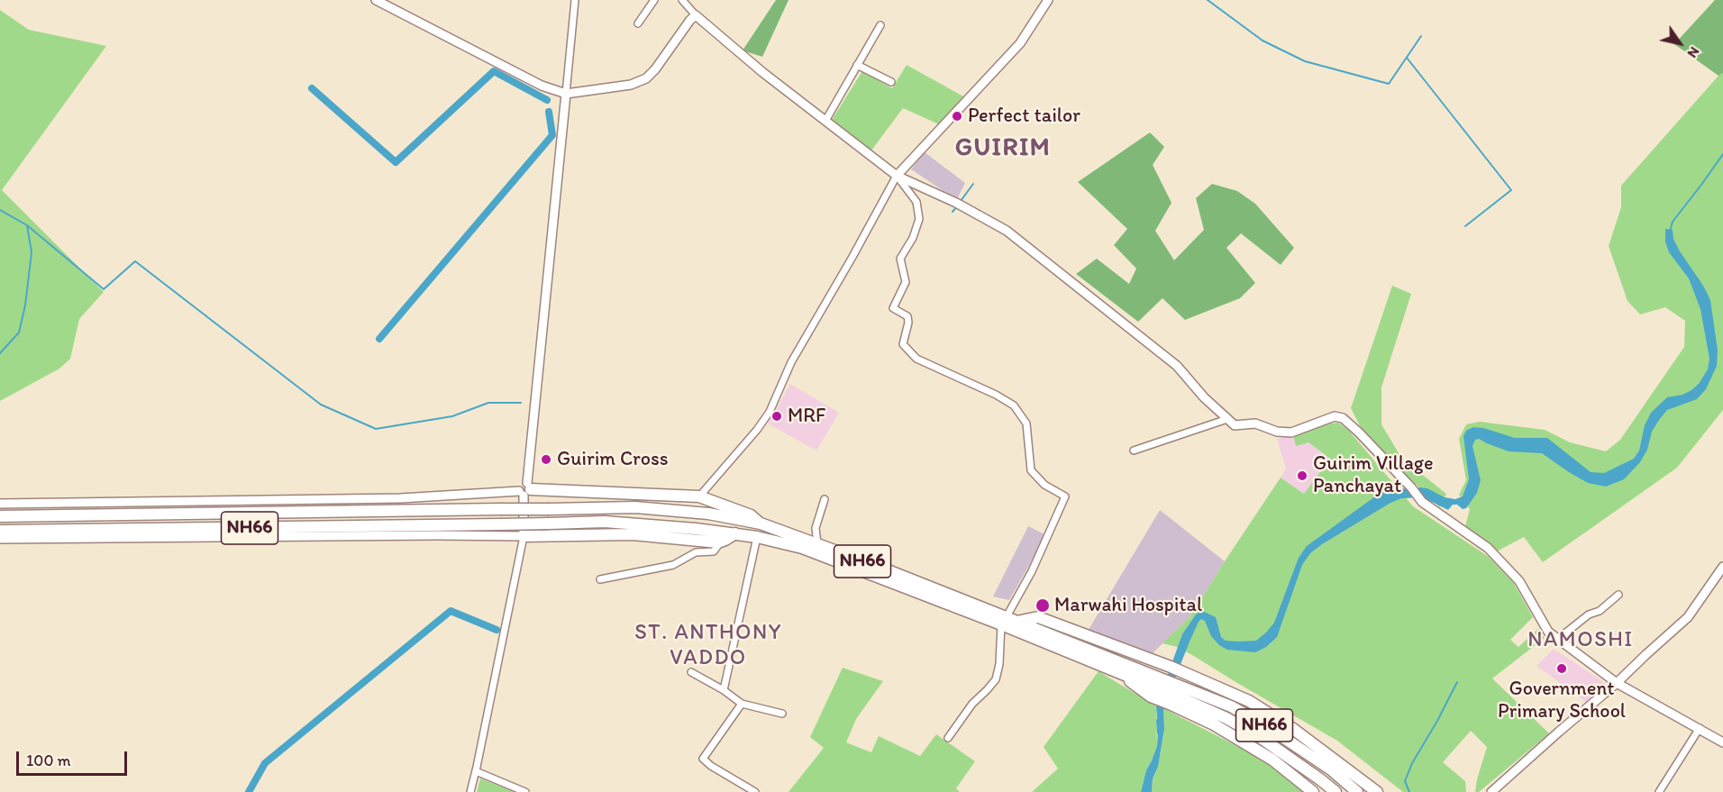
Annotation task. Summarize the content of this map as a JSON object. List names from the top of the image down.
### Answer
{
  "streets": {
    "highway": ["NH66"]
  },
  "districts": ["GUIRIM", "ST. ANTHONY VADDO", "NAMOSHI"],
  "places": [
    "Perfect tailor",
    "MRF",
    "Guirim Cross",
    "Guirim Village Panchayat",
    "Marwahi Hospital",
    "Government Primary School"
  ],
  "scale_bar": "100 m",
  "north": "bottom right"
}
